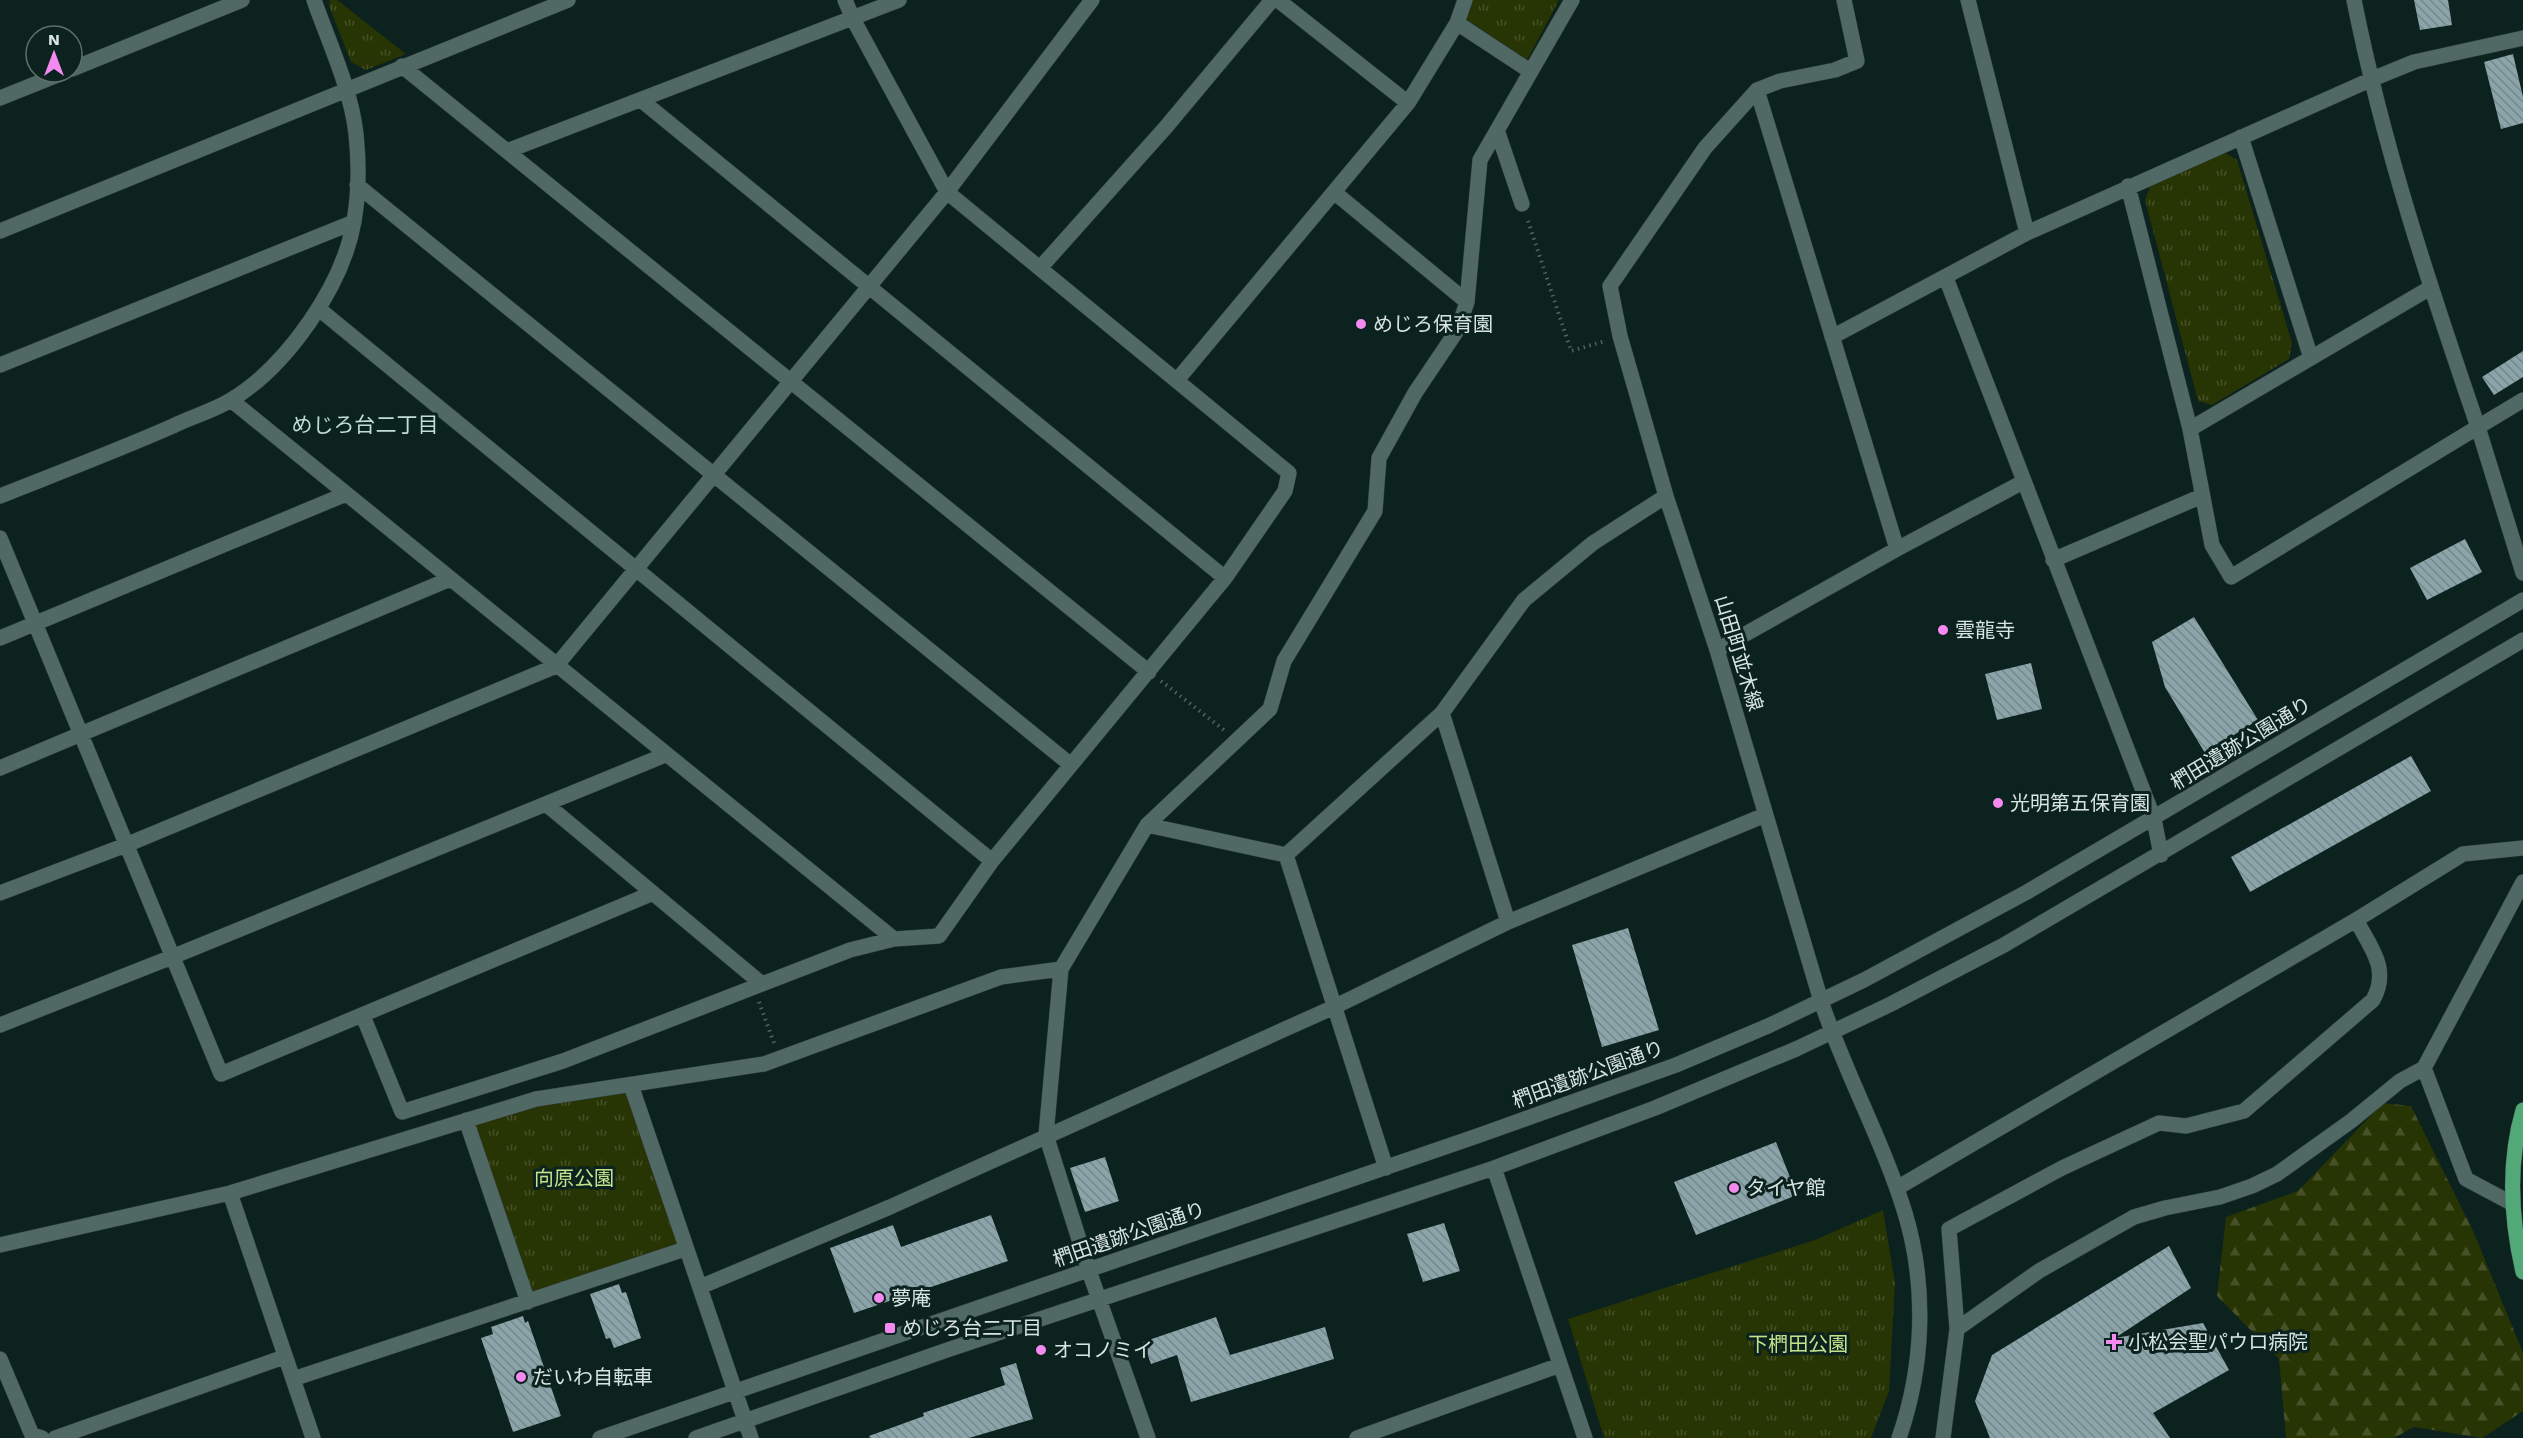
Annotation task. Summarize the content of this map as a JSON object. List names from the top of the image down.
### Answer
{
  "streets": {
    "street": ["山田町並木線", "椚田遺跡公園通り"]
  },
  "crossings": [
    ["山田町並木線", "椚田遺跡公園通り"]
  ],
  "districts": ["めじろ台二丁目"],
  "parks": ["向原公園", "下椚田公園"],
  "places": {
    "other": [
      "めじろ保育園",
      "雲龍寺",
      "光明第五保育園",
      "タイヤ館",
      "夢庵",
      "オコノミイ",
      "だいわ自転車"
    ],
    "transit": ["めじろ台二丁目"],
    "health": ["小松会聖パウロ病院"]
  },
  "north": "top"
}
